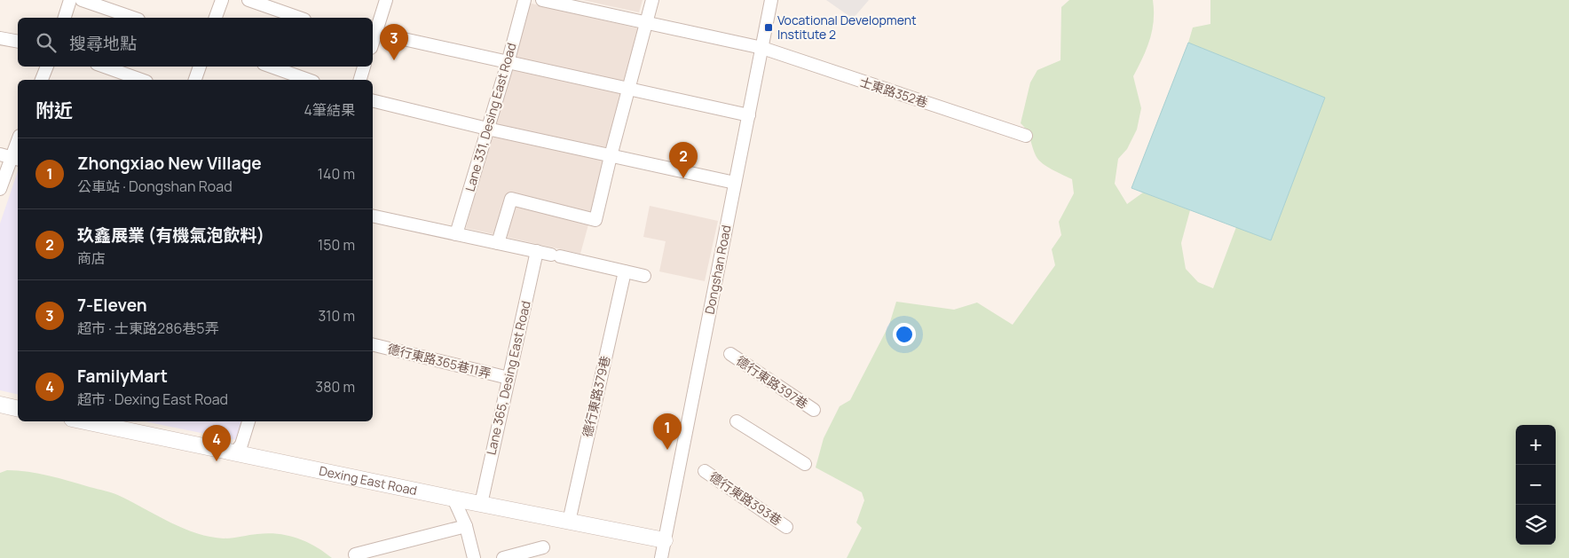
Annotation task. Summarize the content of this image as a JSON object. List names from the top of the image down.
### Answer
{
  "streets": {
    "street": [
      "士東路352巷",
      "Lane 331, Desing East Road",
      "Dongshan Road",
      "德行東路365巷11弄",
      "Lane 365, Desing East Road",
      "德行東路397巷",
      "德行東路379巷",
      "Dexing East Road",
      "德行東路393巷"
    ]
  },
  "crossings": [
    ["士東路352巷", "Dongshan Road"],
    ["Dongshan Road", "Dexing East Road"],
    ["德行東路365巷11弄", "Lane 365, Desing East Road"],
    ["Lane 365, Desing East Road", "Dexing East Road"],
    ["德行東路379巷", "Dexing East Road"]
  ],
  "places": {
    "transit": ["Vocational Development Institute 2"]
  },
  "page": {
    "search": "搜尋地點",
    "pins": [
      "3",
      "2",
      "1",
      "4"
    ],
    "heading": ["附近", "4筆結果"],
    "list": [
      {
        "mark": "1",
        "name": "Zhongxiao New Village",
        "note": "公車站 · Dongshan Road",
        "value": "140 m"
      },
      {
        "mark": "2",
        "name": "玖鑫展業 (有機氣泡飲料)",
        "note": "商店",
        "value": "150 m"
      },
      {
        "mark": "3",
        "name": "7-Eleven",
        "note": "超市 · 士東路286巷5弄",
        "value": "310 m"
      },
      {
        "mark": "4",
        "name": "FamilyMart",
        "note": "超市 · Dexing East Road",
        "value": "380 m"
      }
    ],
    "map_buttons": ["+", "−"]
  }
}
